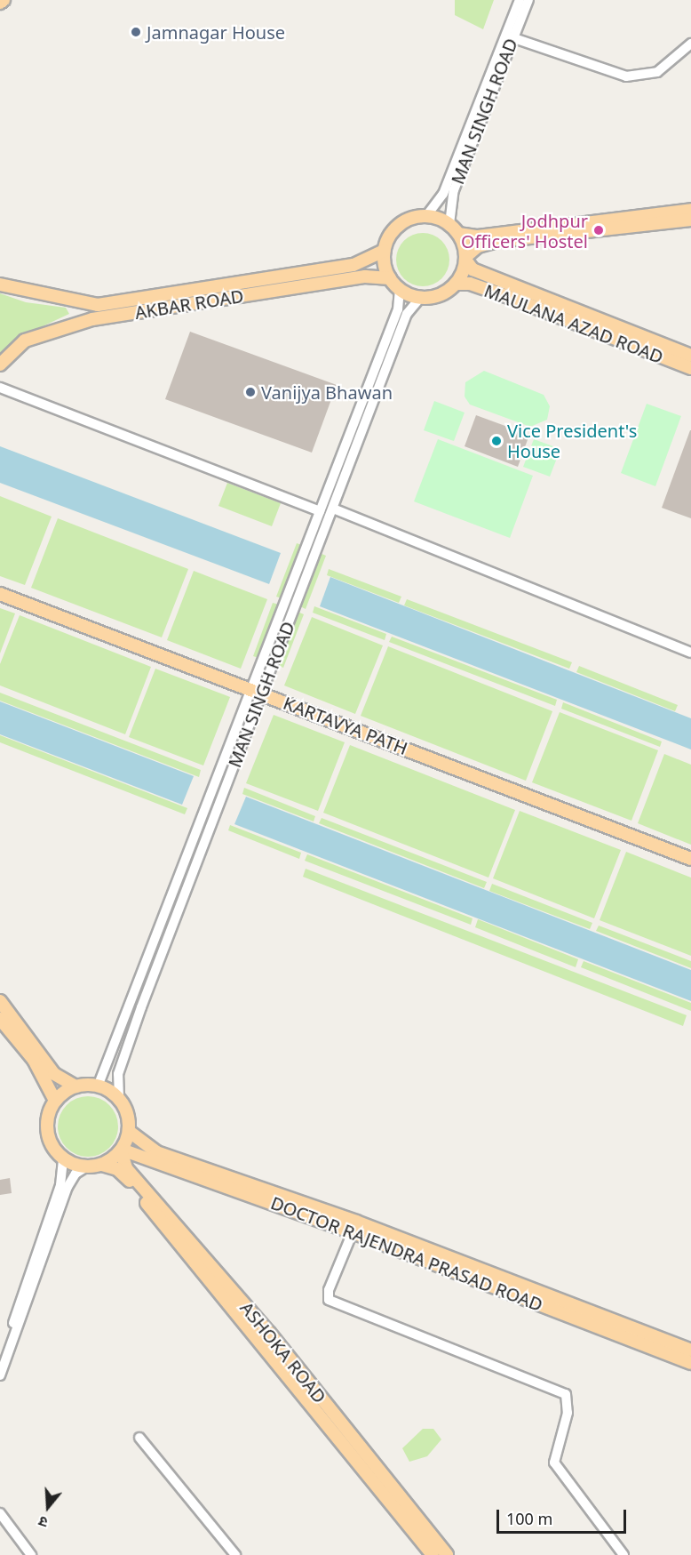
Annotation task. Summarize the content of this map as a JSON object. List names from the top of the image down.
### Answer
{
  "streets": {
    "main road": [
      "AKBAR ROAD",
      "MAULANA AZAD ROAD",
      "KARTAVYA PATH",
      "DOCTOR RAJENDRA PRASAD ROAD",
      "ASHOKA ROAD"
    ],
    "street": ["MAN SINGH ROAD"]
  },
  "crossings": [
    ["MAN SINGH ROAD", "AKBAR ROAD"],
    ["MAN SINGH ROAD", "MAULANA AZAD ROAD"],
    ["MAN SINGH ROAD", "KARTAVYA PATH"],
    ["MAN SINGH ROAD", "DOCTOR RAJENDRA PRASAD ROAD"],
    ["MAN SINGH ROAD", "ASHOKA ROAD"],
    ["AKBAR ROAD", "MAULANA AZAD ROAD"],
    ["DOCTOR RAJENDRA PRASAD ROAD", "ASHOKA ROAD"]
  ],
  "places": [
    "Jamnagar House",
    "Jodhpur Officers' Hostel",
    "Vanijya Bhawan",
    "Vice President's House"
  ],
  "scale_bar": "100 m",
  "north": "bottom"
}
